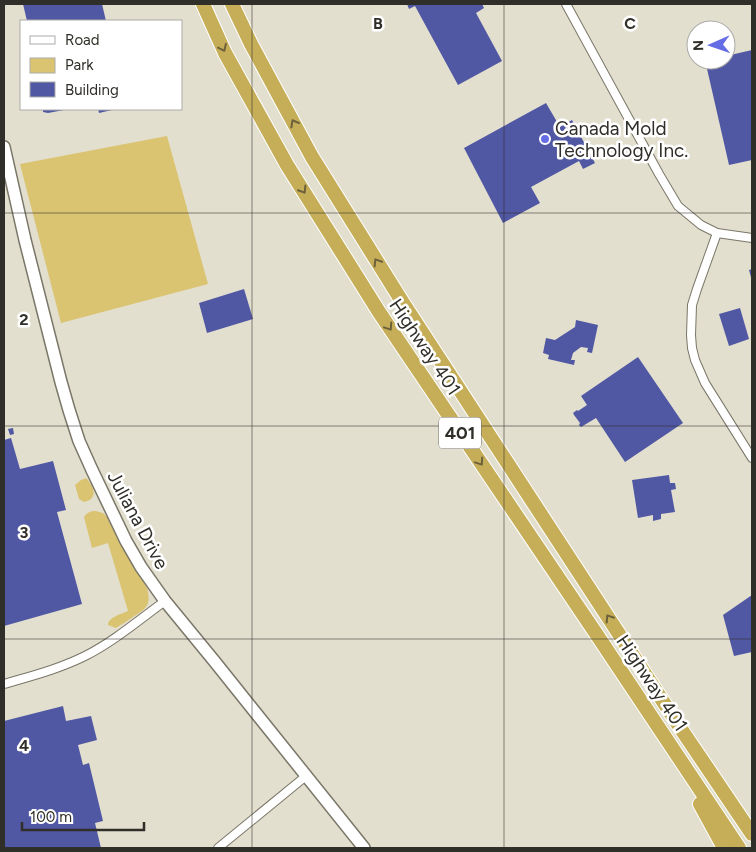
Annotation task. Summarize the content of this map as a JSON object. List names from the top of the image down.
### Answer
{
  "streets": {
    "highway": ["Highway 401", "401"],
    "street": ["Juliana Drive"]
  },
  "places": ["Canada Mold Technology Inc."],
  "legend": ["Road", "Park", "Building"],
  "scale_bar": "100 m",
  "north": "left",
  "grid": {
    "columns": ["B", "C"],
    "rows": ["2", "3", "4"]
  }
}
